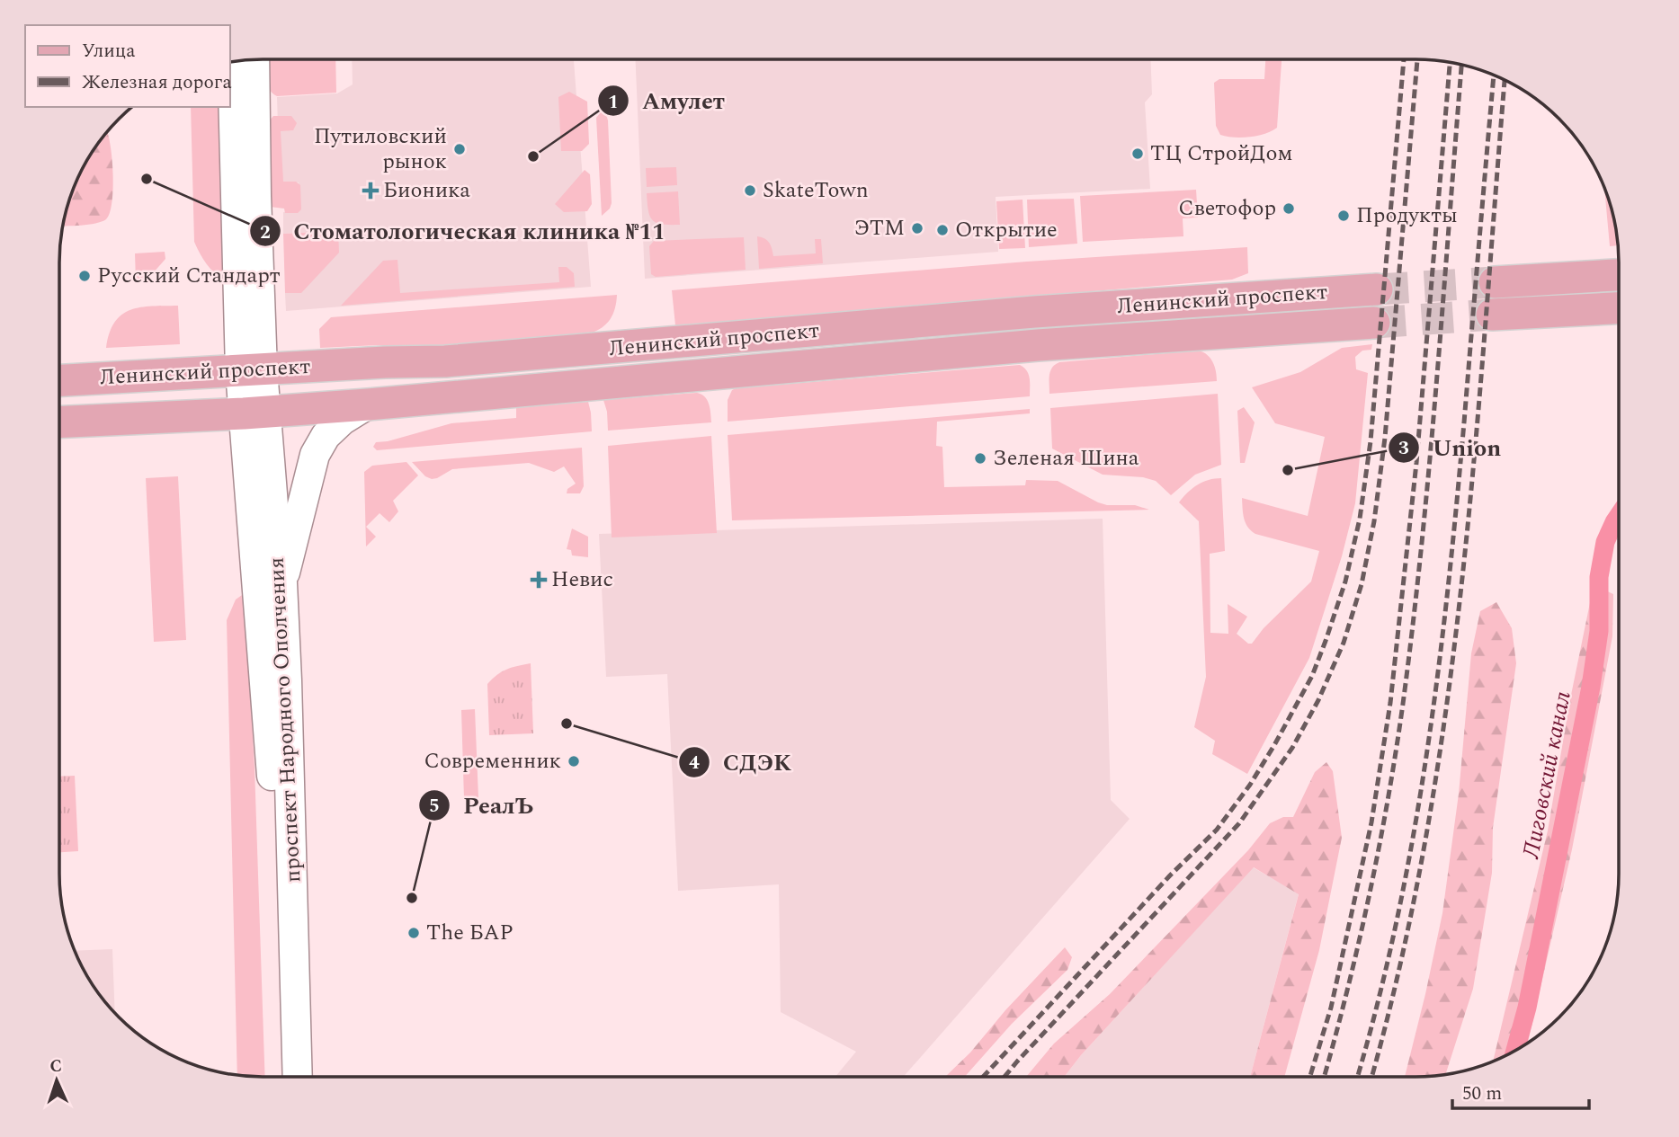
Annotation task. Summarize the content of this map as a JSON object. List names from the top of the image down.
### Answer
{
  "streets": {
    "main road": ["Ленинский проспект", "проспект Народного Ополчения"]
  },
  "crossings": [
    ["Ленинский проспект", "проспект Народного Ополчения"]
  ],
  "water": ["Лиговский канал"],
  "places": {
    "other": [
      "Путиловский рынок",
      "ТЦ СтройДом",
      "Амулет",
      "Стоматологическая клиника №11",
      "SkateTown",
      "Светофор",
      "Продукты",
      "ЭТМ",
      "Открытие",
      "Русский Стандарт",
      "Зеленая Шина",
      "Union",
      "СДЭК",
      "Современник",
      "РеалЪ",
      "The БАР"
    ],
    "health": ["Бионика", "Невис"]
  },
  "legend": ["Улица", "Железная дорога"],
  "scale_bar": "50 m",
  "north": "top"
}
